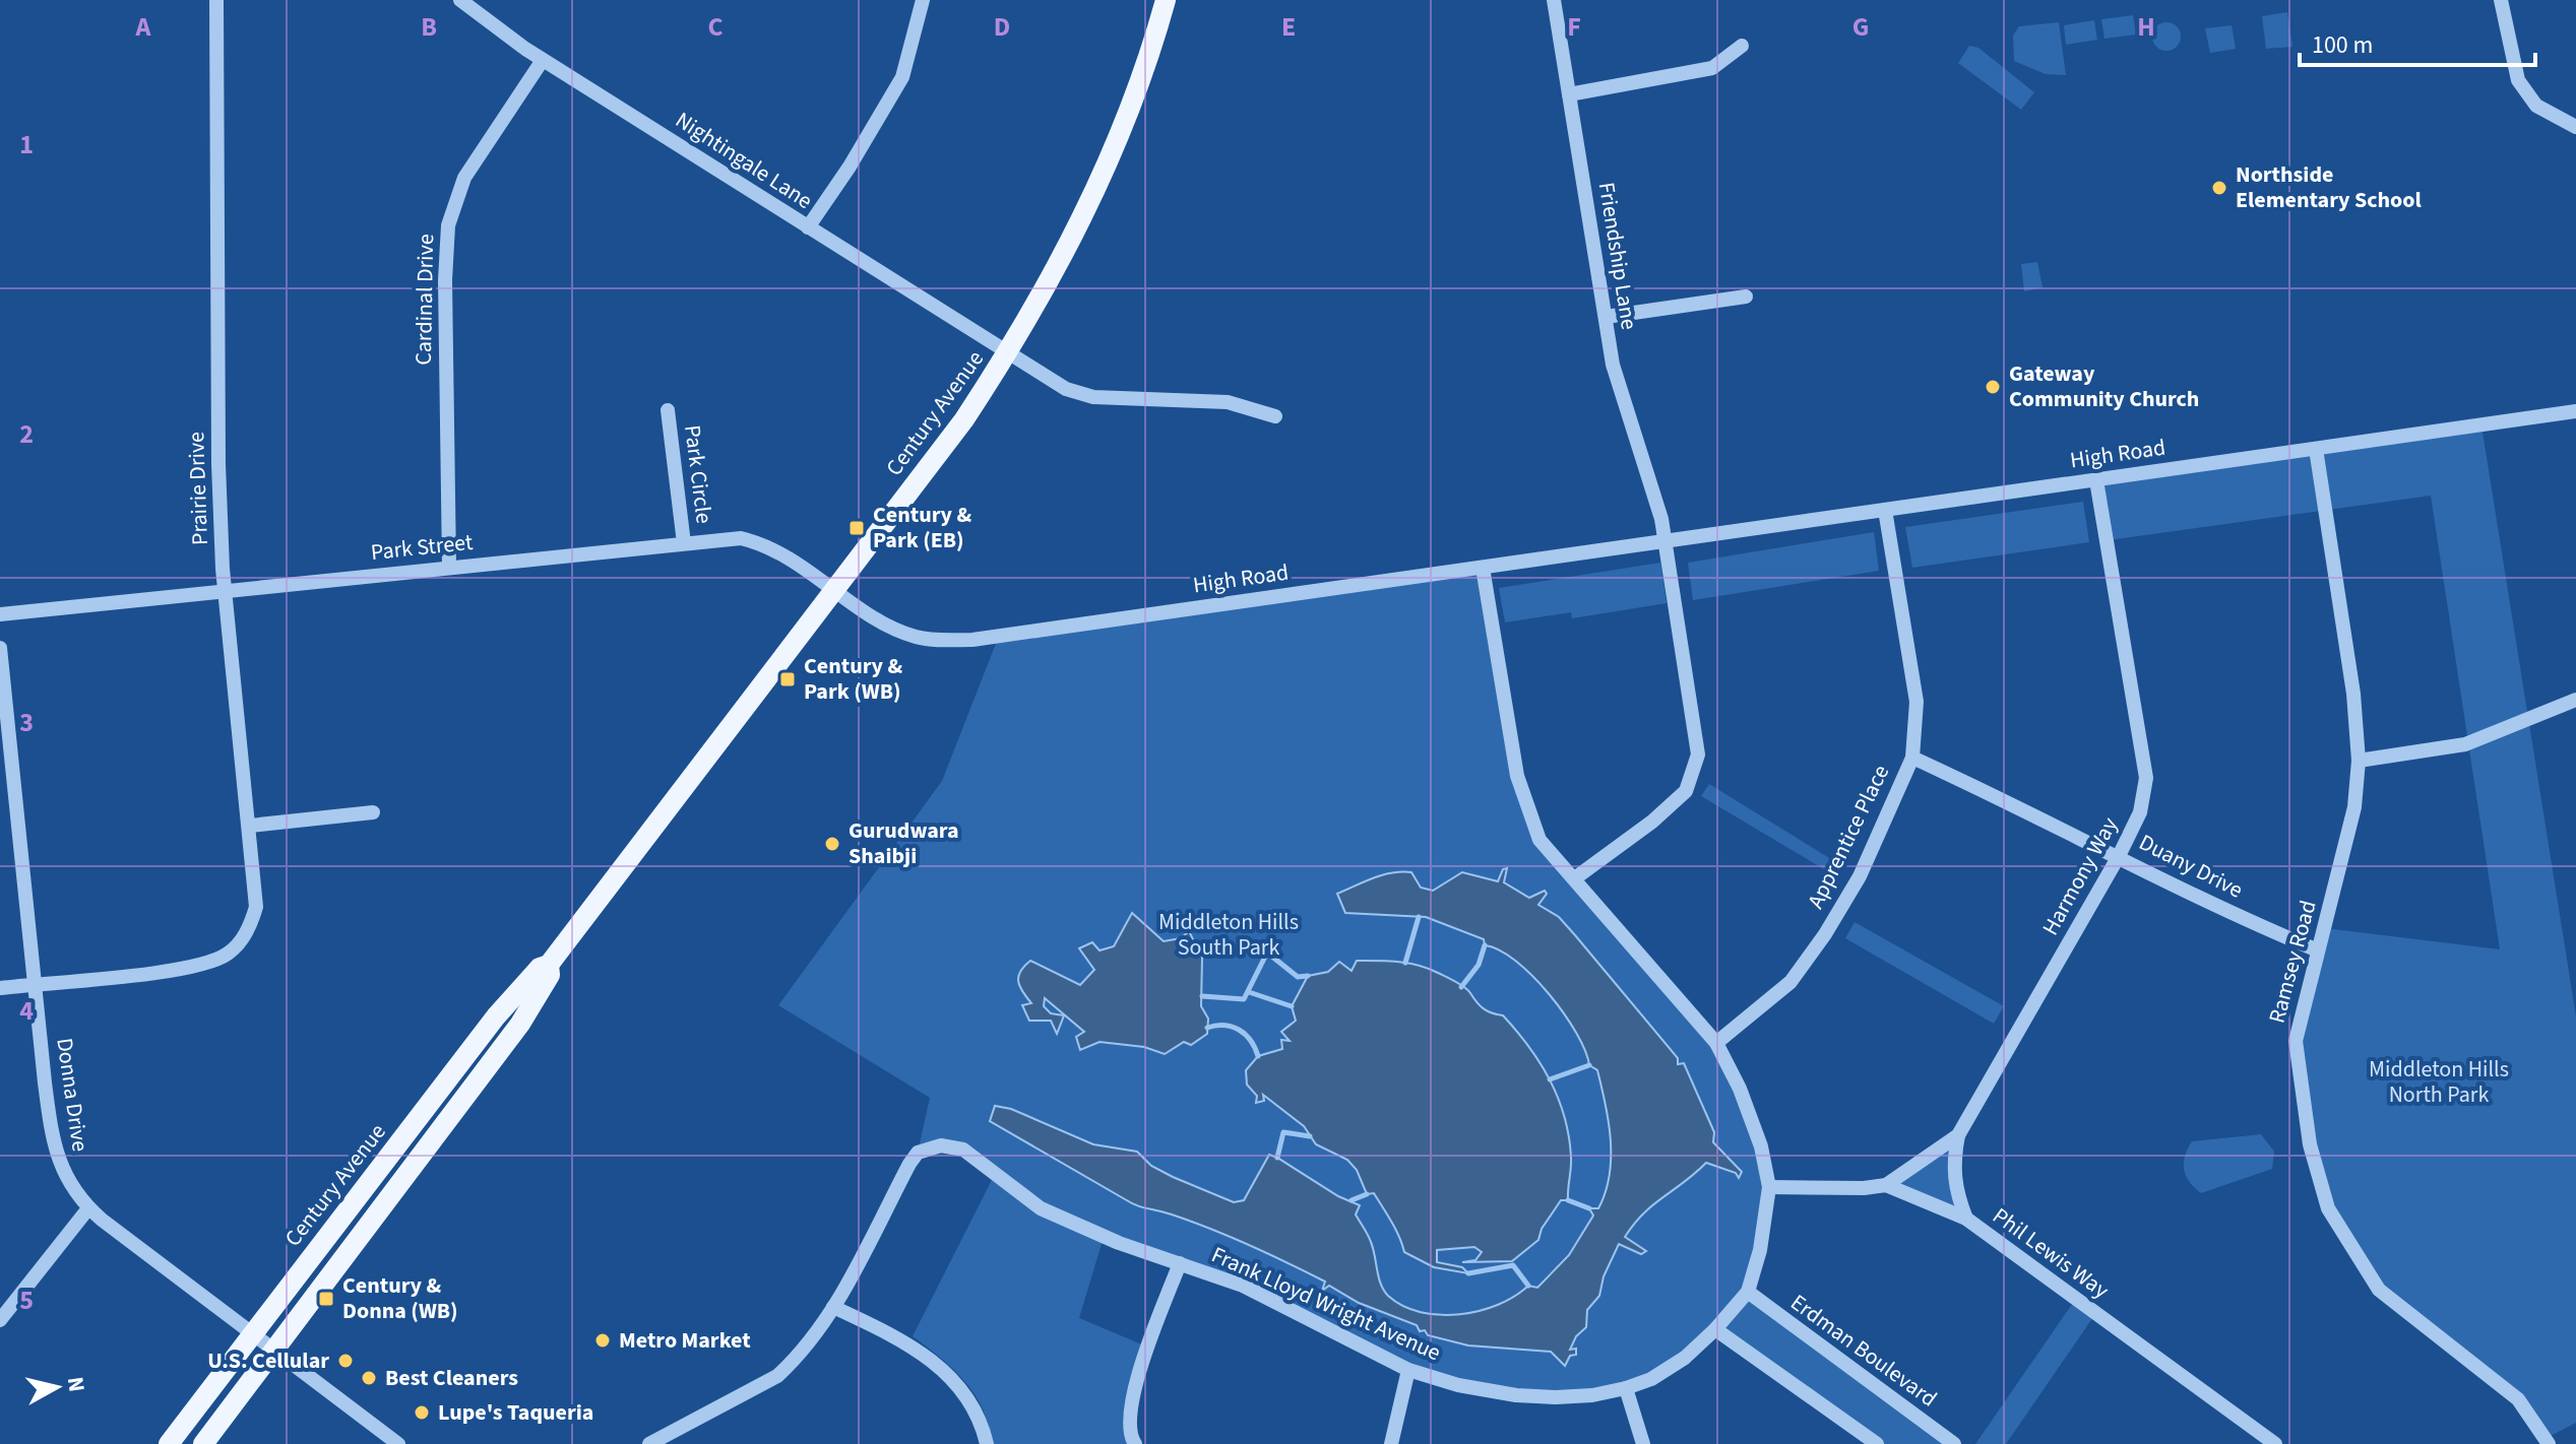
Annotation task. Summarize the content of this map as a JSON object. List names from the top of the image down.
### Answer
{
  "streets": {
    "main road": ["Century Avenue"],
    "street": [
      "Nightingale Lane",
      "Friendship Lane",
      "Cardinal Drive",
      "High Road",
      "Park Circle",
      "Prairie Drive",
      "Park Street",
      "Apprentice Place",
      "Duany Drive",
      "Harmony Way",
      "Ramsey Road",
      "Donna Drive",
      "Phil Lewis Way",
      "Frank Lloyd Wright Avenue",
      "Erdman Boulevard"
    ]
  },
  "crossings": [
    ["Nightingale Lane", "Cardinal Drive"],
    ["Nightingale Lane", "Century Avenue"],
    ["Friendship Lane", "High Road"],
    ["Cardinal Drive", "Park Street"],
    ["Century Avenue", "High Road"],
    ["Century Avenue", "Park Street"],
    ["Century Avenue", "Donna Drive"],
    ["High Road", "Park Street"],
    ["High Road", "Apprentice Place"],
    ["High Road", "Harmony Way"],
    ["High Road", "Ramsey Road"],
    ["High Road", "Frank Lloyd Wright Avenue"],
    ["Park Circle", "Park Street"],
    ["Prairie Drive", "Park Street"],
    ["Prairie Drive", "Donna Drive"],
    ["Apprentice Place", "Duany Drive"],
    ["Apprentice Place", "Frank Lloyd Wright Avenue"],
    ["Duany Drive", "Harmony Way"],
    ["Duany Drive", "Ramsey Road"],
    ["Harmony Way", "Phil Lewis Way"],
    ["Phil Lewis Way", "Frank Lloyd Wright Avenue"],
    ["Frank Lloyd Wright Avenue", "Erdman Boulevard"]
  ],
  "parks": ["Middleton Hills South Park", "Middleton Hills North Park"],
  "places": {
    "other": [
      "Northside Elementary School",
      "Gateway Community Church",
      "Gurudwara Shaibji",
      "Metro Market",
      "U.S. Cellular",
      "Best Cleaners",
      "Lupe's Taqueria"
    ],
    "transit": ["Century & Park (EB)", "Century & Park (WB)", "Century & Donna (WB)"]
  },
  "scale_bar": "100 m",
  "north": "right",
  "grid": {
    "columns": [
      "A",
      "B",
      "C",
      "D",
      "E",
      "F",
      "G",
      "H"
    ],
    "rows": [
      "1",
      "2",
      "3",
      "4",
      "5"
    ]
  }
}
